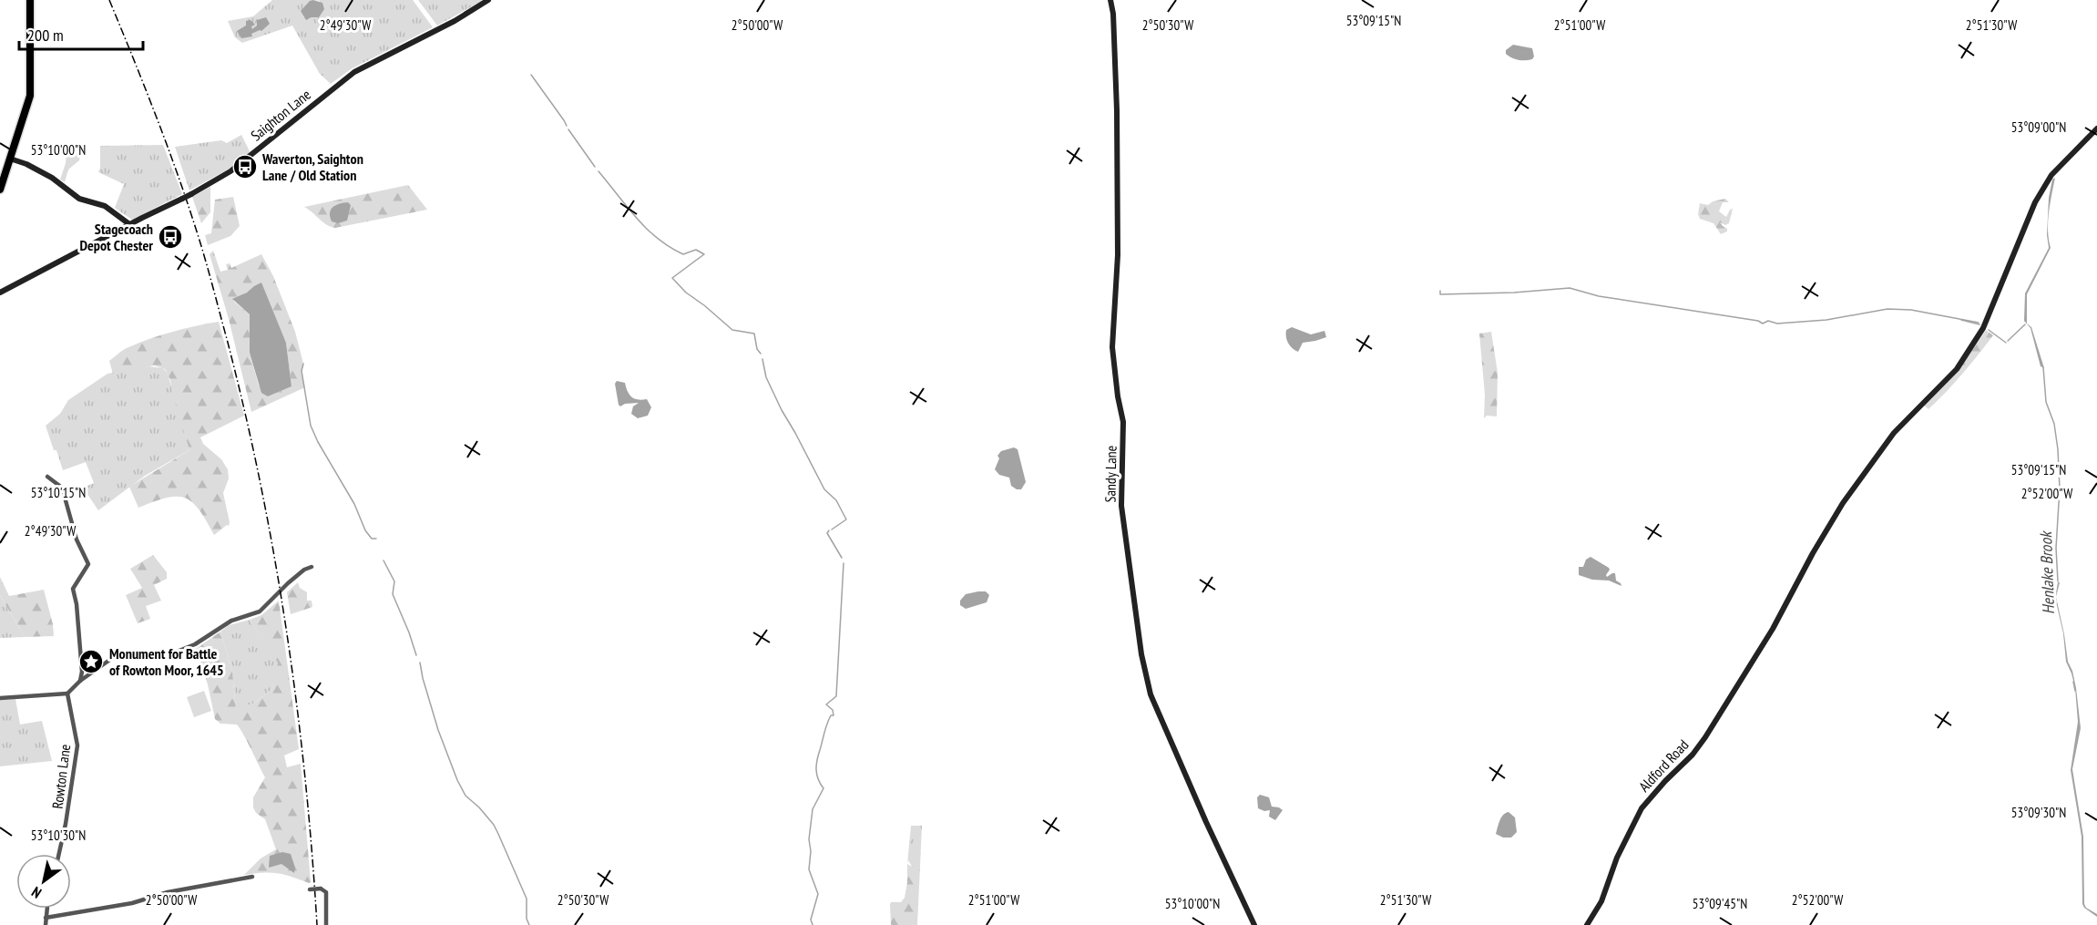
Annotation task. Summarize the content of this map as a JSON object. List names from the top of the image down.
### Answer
{
  "streets": {
    "street": [
      "Saighton Lane",
      "Sandy Lane",
      "Aldford Road",
      "Rowton Lane"
    ]
  },
  "water": ["Henlake Brook"],
  "places": {
    "bus stop": ["Waverton, Saighton Lane / Old Station", "Stagecoach Depot Chester"],
    "place": ["Monument for Battle of Rowton Moor, 1645"]
  },
  "scale_bar": "200 m",
  "north": "bottom left",
  "coordinates": [
    "53°09'15\"N",
    "2°50'00\"W",
    "2°50'30\"W",
    "2°51'00\"W",
    "2°51'30\"W",
    "2°49'30\"W",
    "53°09'00\"N",
    "53°10'00\"N",
    "53°10'15\"N",
    "2°52'00\"W",
    "53°09'30\"N",
    "53°10'30\"N",
    "53°09'45\"N"
  ]
}
